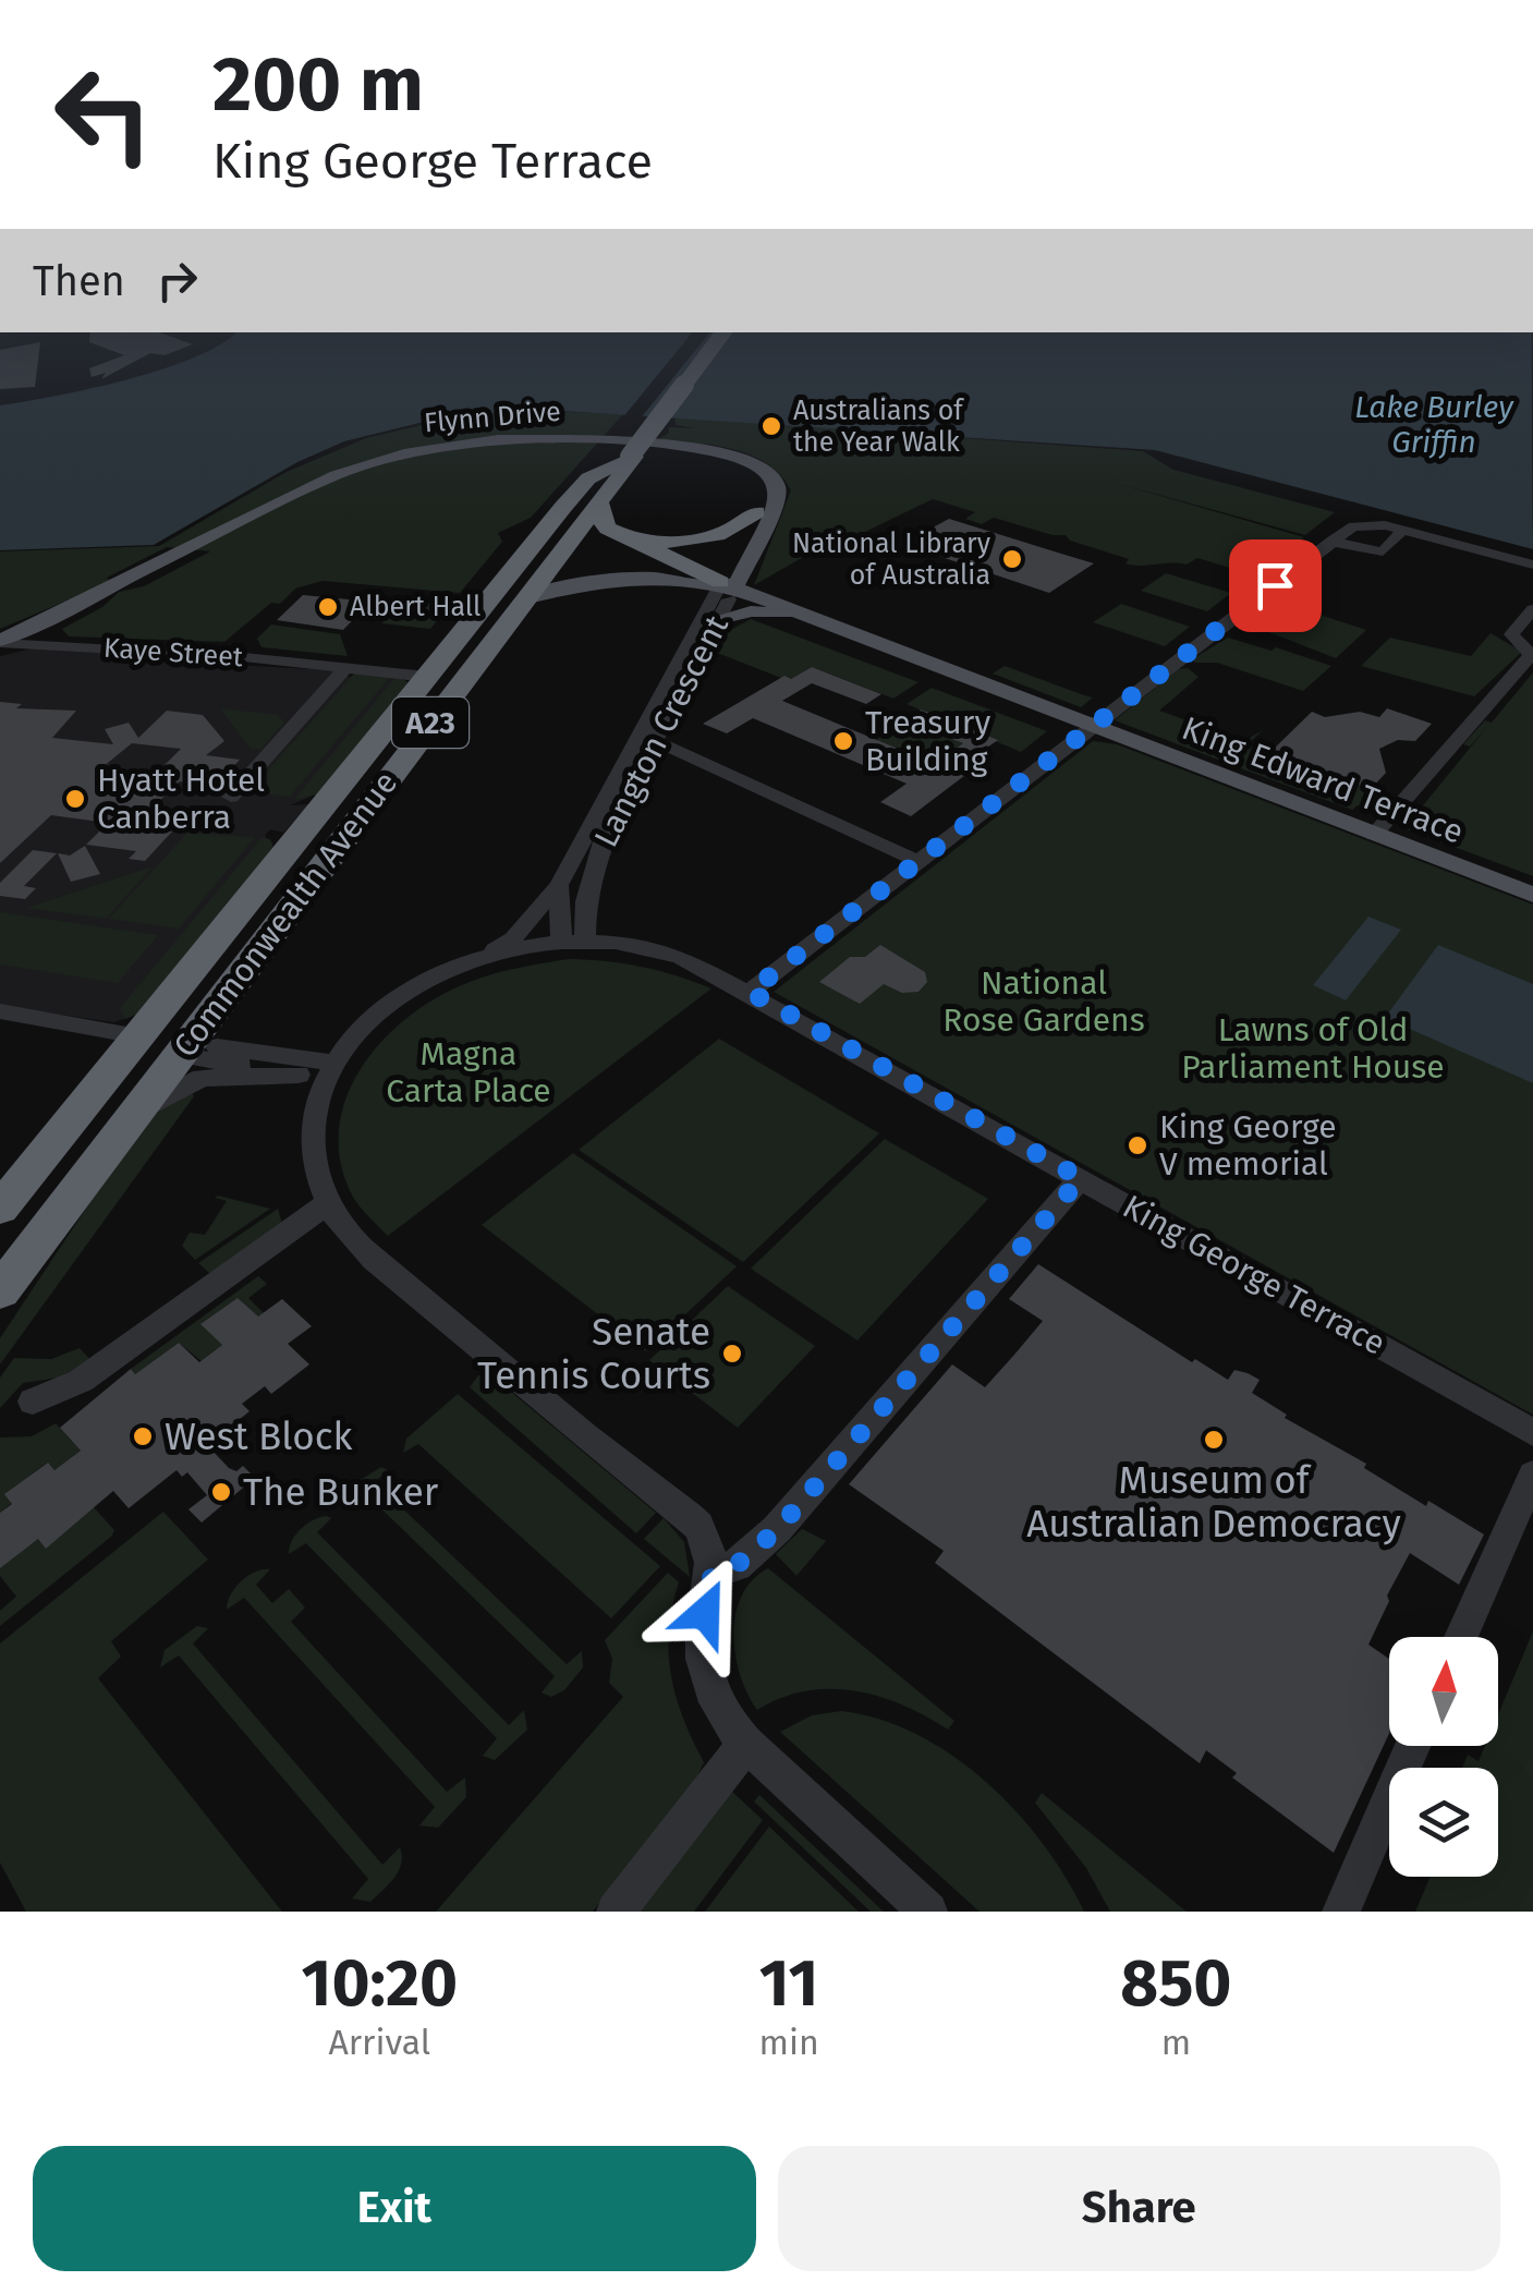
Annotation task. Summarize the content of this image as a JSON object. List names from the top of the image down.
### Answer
{
  "streets": {
    "highway": ["A23", "Commonwealth Avenue"],
    "main road": ["Flynn Drive", "King Edward Terrace"],
    "street": ["Kaye Street", "Langton Crescent", "King George Terrace"]
  },
  "crossings": [
    ["Flynn Drive", "Kaye Street"],
    ["Flynn Drive", "Langton Crescent"],
    ["Flynn Drive", "King Edward Terrace"],
    ["Kaye Street", "Commonwealth Avenue"],
    ["Langton Crescent", "King Edward Terrace"],
    ["Langton Crescent", "King George Terrace"],
    ["King Edward Terrace", "Commonwealth Avenue"]
  ],
  "water": ["Lake Burley Griffin"],
  "parks": ["National Rose Gardens", "Lawns of Old Parliament House", "Magna Carta Place"],
  "places": [
    "Australians of the Year Walk",
    "National Library of Australia",
    "Albert Hall",
    "Treasury Building",
    "Hyatt Hotel Canberra",
    "King George V memorial",
    "Senate Tennis Courts",
    "West Block",
    "Museum of Australian Democracy",
    "The Bunker"
  ],
  "north": "top",
  "page": {
    "turn": ["200 m", "King George Terrace"],
    "then": "Then",
    "eta": [
      "10:20",
      "Arrival",
      "11",
      "min",
      "850",
      "m"
    ],
    "buttons": ["Exit", "Share"]
  }
}
